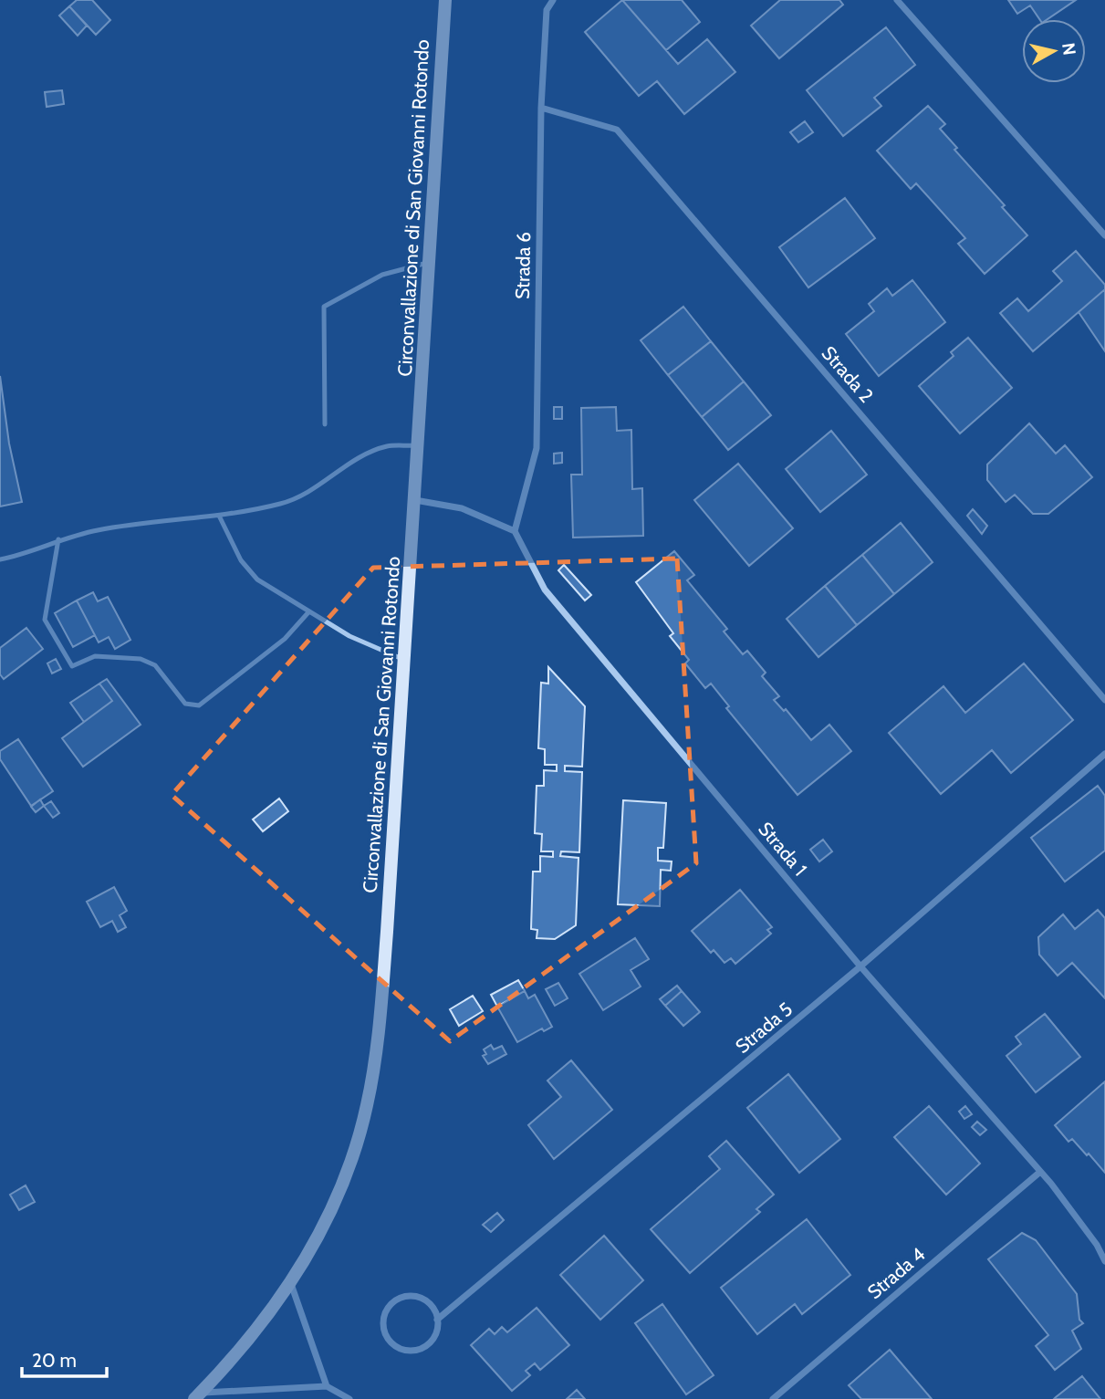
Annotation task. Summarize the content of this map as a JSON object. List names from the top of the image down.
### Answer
{
  "streets": {
    "main road": ["Circonvallazione di San Giovanni Rotondo"],
    "street": [
      "Strada 6",
      "Strada 2",
      "Strada 1",
      "Strada 5",
      "Strada 4"
    ]
  },
  "crossings": [
    ["Strada 6", "Strada 2"],
    ["Strada 6", "Strada 1"],
    ["Strada 1", "Strada 5"],
    ["Strada 1", "Strada 4"]
  ],
  "scale_bar": "20 m",
  "north": "right"
}
